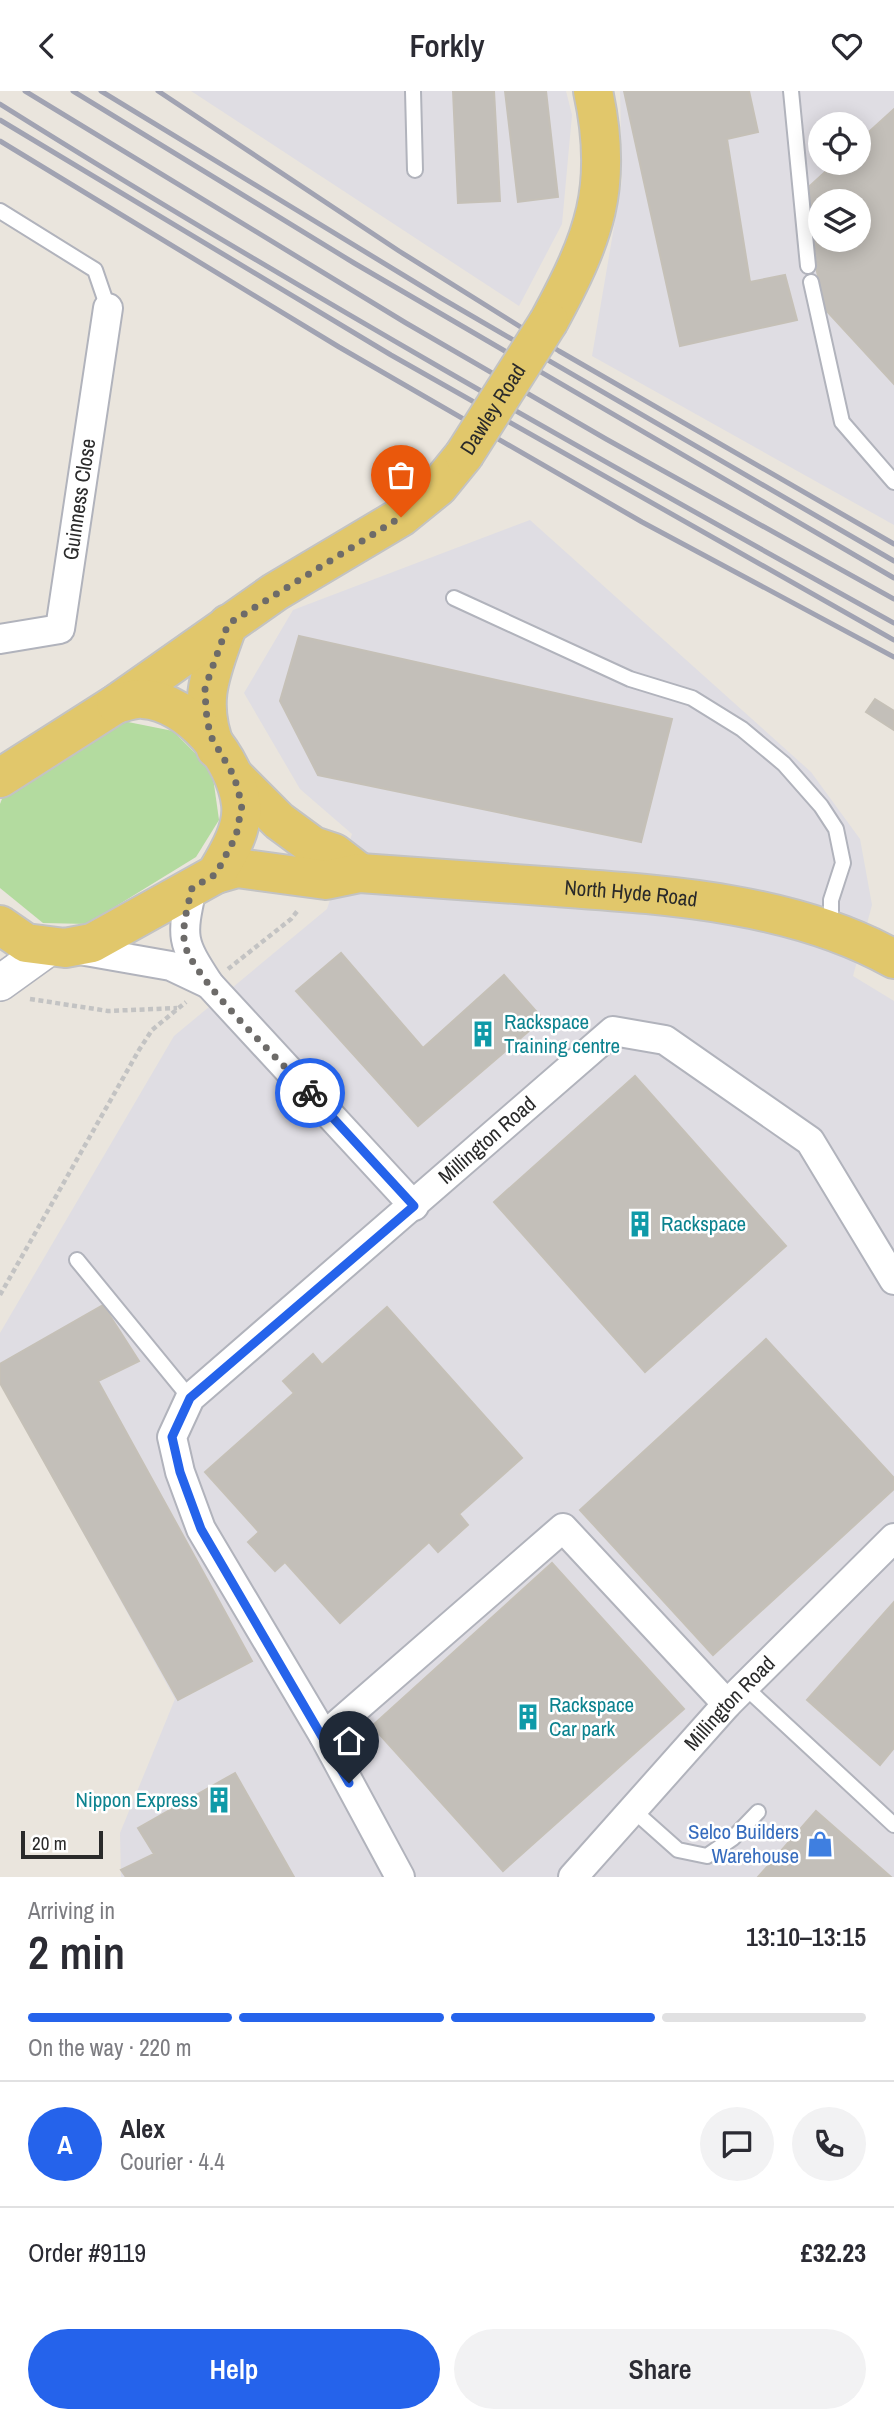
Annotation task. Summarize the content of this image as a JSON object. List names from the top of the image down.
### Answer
{
  "streets": {
    "main road": ["Dawley Road", "North Hyde Road"],
    "street": ["Guinness Close", "Millington Road"]
  },
  "crossings": [
    ["Dawley Road", "North Hyde Road"]
  ],
  "places": {
    "building": [
      "Rackspace Training centre",
      "Rackspace",
      "Rackspace Car park",
      "Nippon Express"
    ],
    "shop": ["Selco Builders Warehouse"]
  },
  "scale_bar": "20 m",
  "page": {
    "header": "Forkly",
    "scale": "20 m",
    "heading": ["2 min", "Arriving in", "13:10–13:15"],
    "panel": [
      "Alex",
      "Courier · 4.4",
      "Order #9119",
      "£32.23"
    ],
    "bar": "On the way · 220 m",
    "round": "A",
    "buttons": ["Help", "Share"]
  }
}
